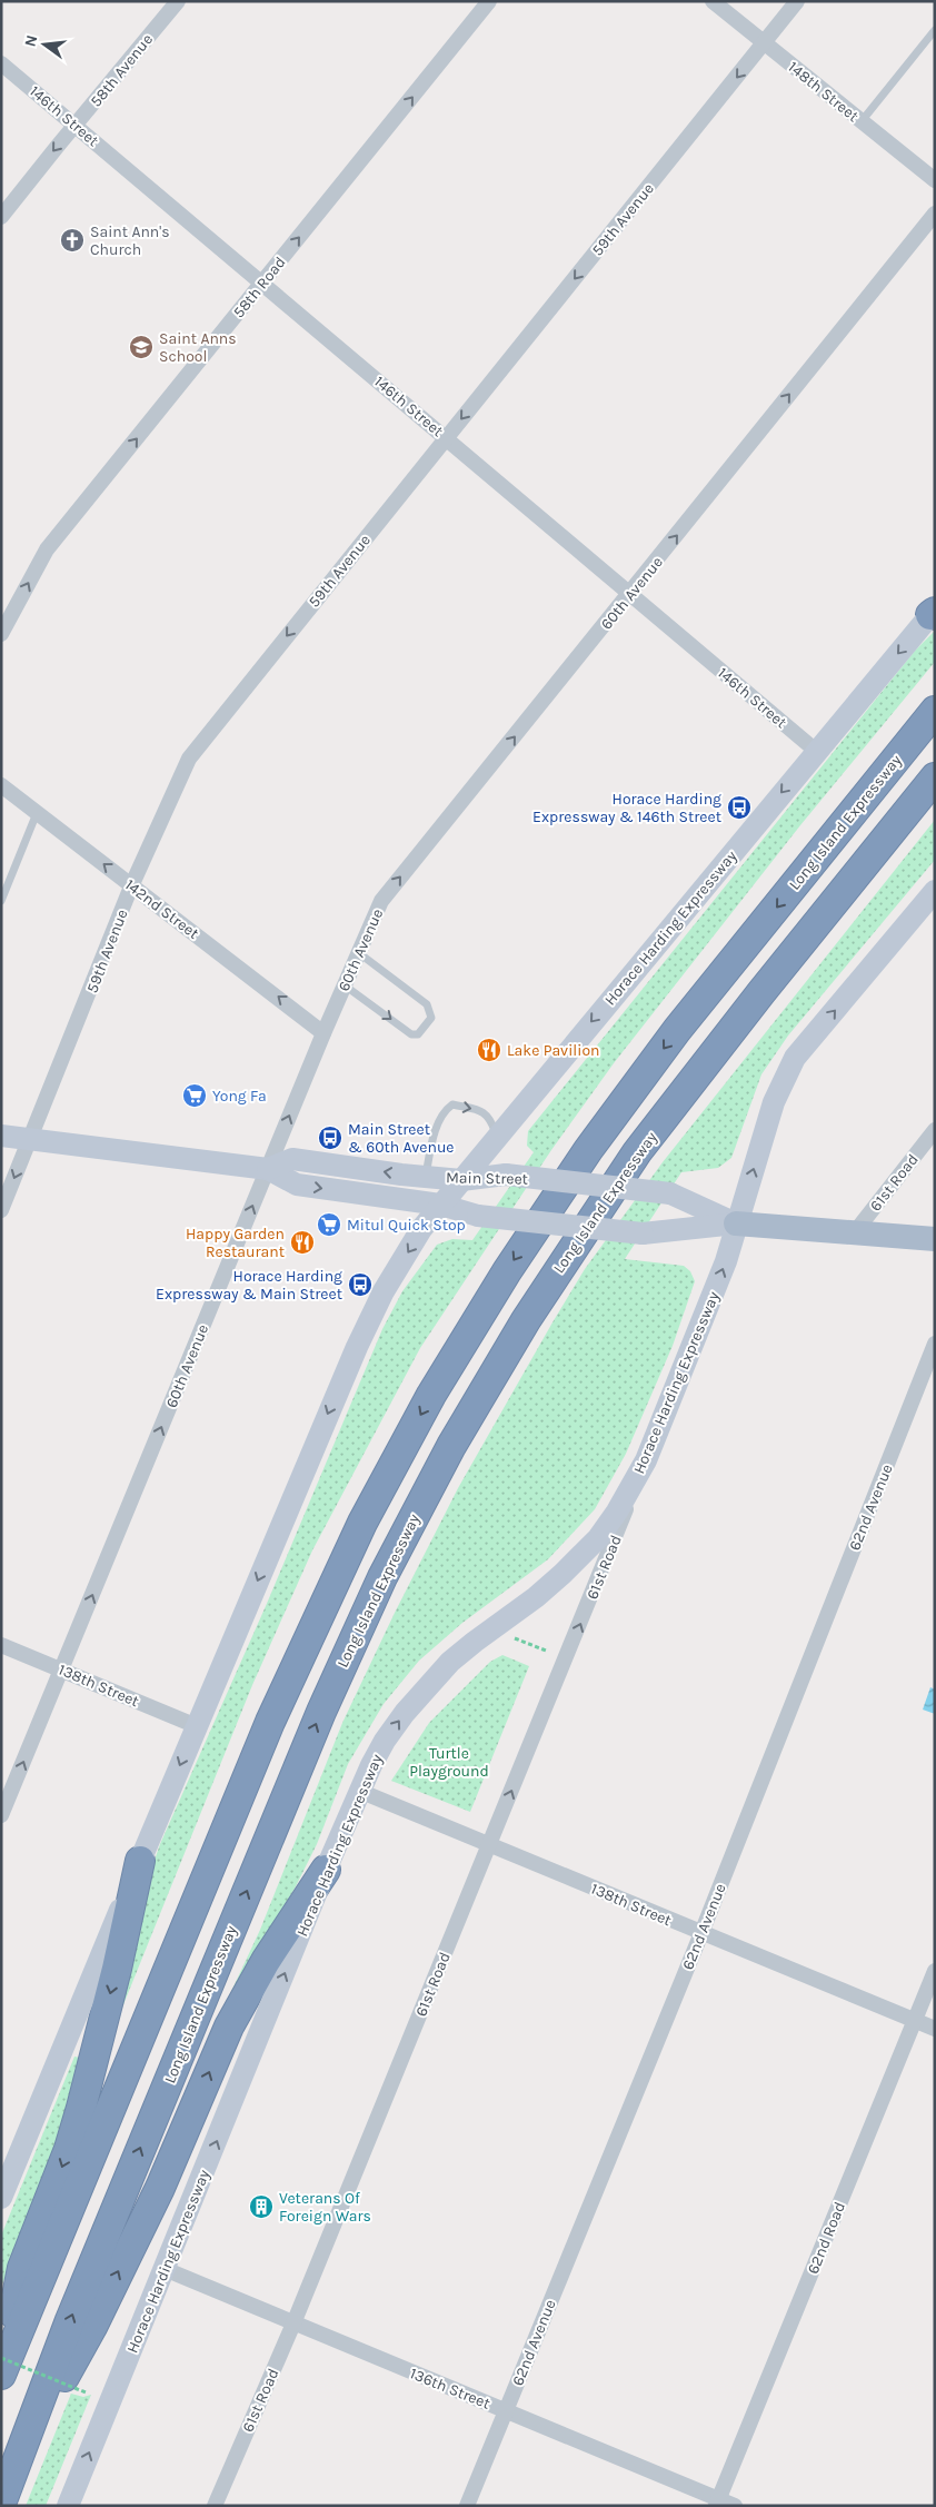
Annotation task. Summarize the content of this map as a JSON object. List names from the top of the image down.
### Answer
{
  "streets": {
    "highway": ["Long Island Expressway"],
    "main road": ["Horace Harding Expressway", "Main Street"],
    "street": [
      "58th Avenue",
      "148th Street",
      "146th Street",
      "59th Avenue",
      "58th Road",
      "60th Avenue",
      "142nd Street",
      "61st Road",
      "62nd Avenue",
      "138th Street",
      "62nd Road",
      "136th Street"
    ]
  },
  "crossings": [
    ["58th Avenue", "146th Street"],
    ["148th Street", "59th Avenue"],
    ["146th Street", "59th Avenue"],
    ["146th Street", "58th Road"],
    ["146th Street", "60th Avenue"],
    ["146th Street", "Horace Harding Expressway"],
    ["59th Avenue", "142nd Street"],
    ["59th Avenue", "Main Street"],
    ["60th Avenue", "142nd Street"],
    ["60th Avenue", "Main Street"],
    ["60th Avenue", "138th Street"],
    ["Horace Harding Expressway", "Main Street"],
    ["Horace Harding Expressway", "61st Road"],
    ["Horace Harding Expressway", "138th Street"],
    ["Horace Harding Expressway", "136th Street"],
    ["Main Street", "61st Road"],
    ["61st Road", "138th Street"],
    ["61st Road", "136th Street"],
    ["62nd Avenue", "138th Street"],
    ["62nd Avenue", "136th Street"],
    ["138th Street", "62nd Road"],
    ["62nd Road", "136th Street"]
  ],
  "one_way": [
    "58th Avenue",
    "59th Avenue",
    "58th Road",
    "60th Avenue",
    "142nd Street"
  ],
  "parks": ["Turtle Playground"],
  "places": {
    "church": ["Saint Ann's Church"],
    "school or university": ["Saint Anns School"],
    "bus stop": ["Horace Harding Expressway & 146th Street", "Main Street & 60th Avenue", "Horace Harding Expressway & Main Street"],
    "restaurant": ["Lake Pavilion", "Happy Garden Restaurant"],
    "supermarket": ["Yong Fa", "Mitul Quick Stop"],
    "building": ["Veterans Of Foreign Wars"]
  },
  "north": "left"
}
